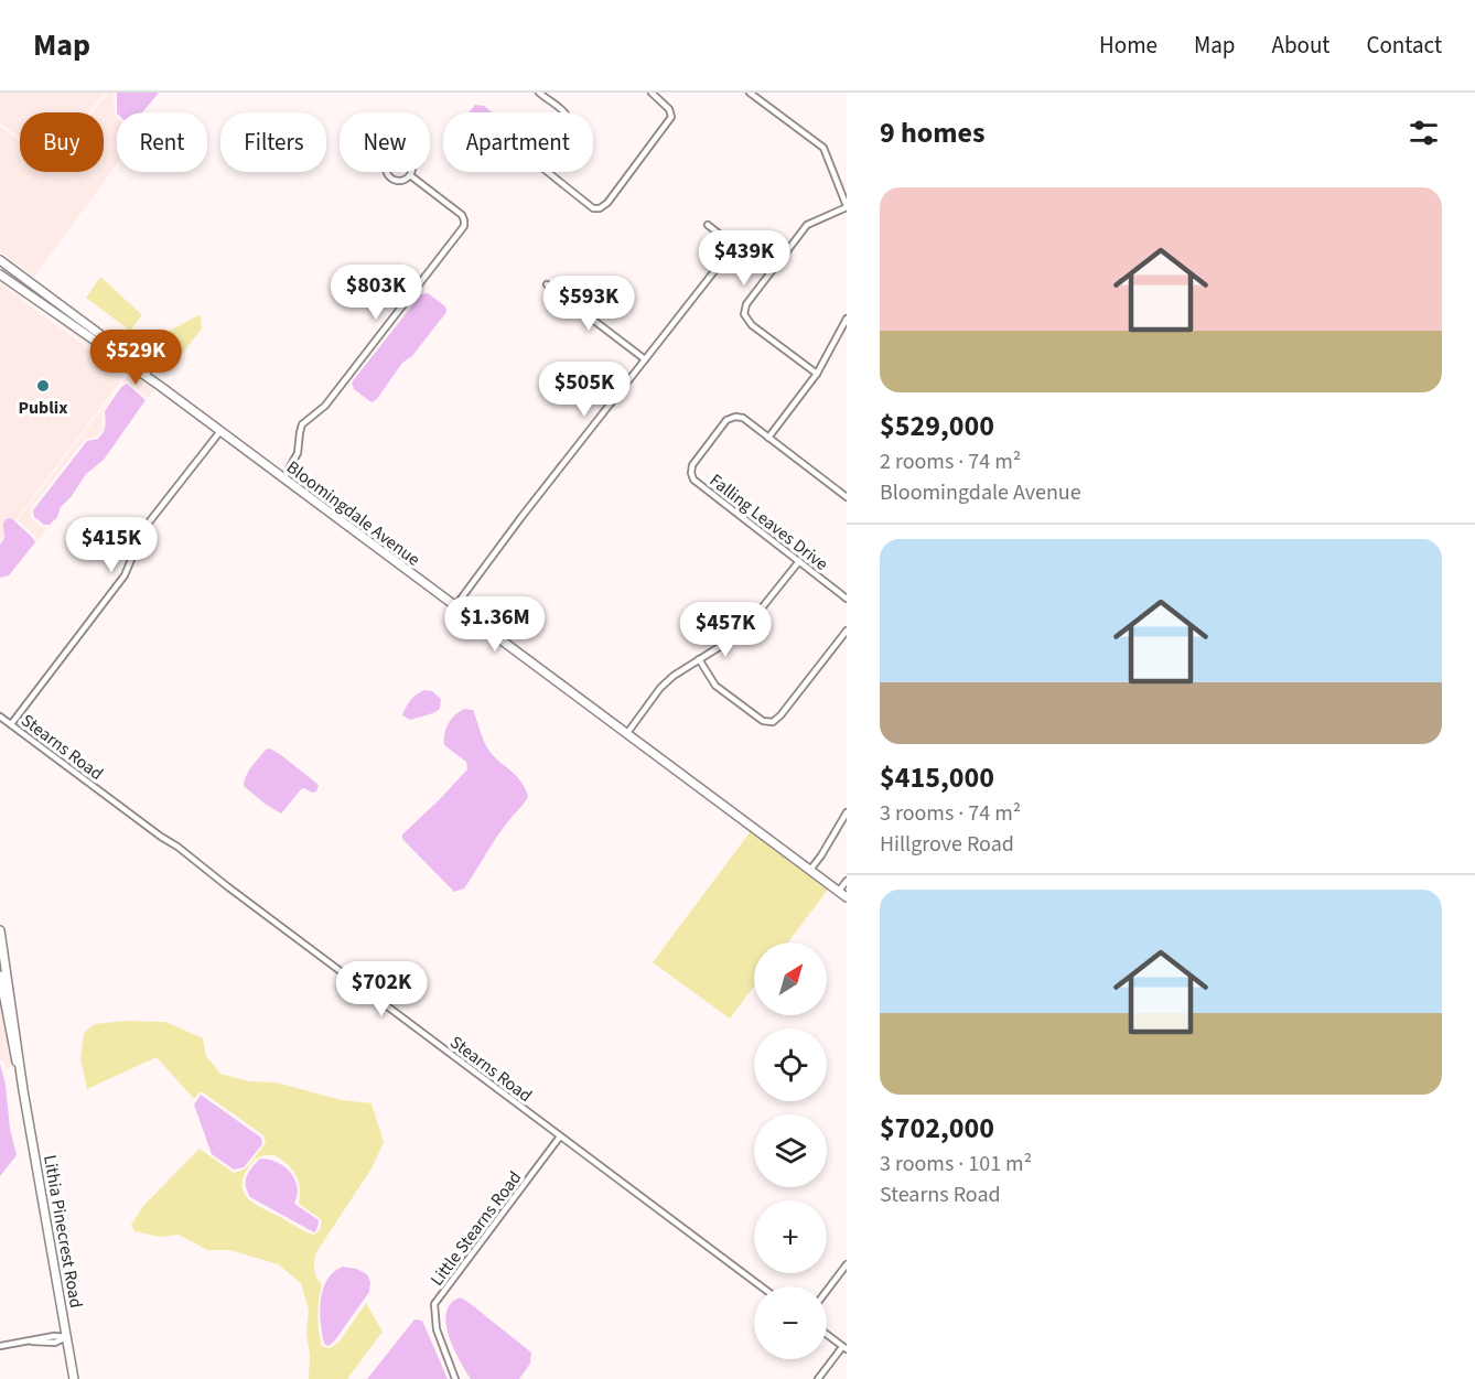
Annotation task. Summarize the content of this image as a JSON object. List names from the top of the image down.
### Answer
{
  "streets": {
    "main road": ["Bloomingdale Avenue", "Lithia Pinecrest Road"],
    "street": ["Falling Leaves Drive", "Stearns Road", "Little Stearns Road"]
  },
  "crossings": [
    ["Stearns Road", "Little Stearns Road"]
  ],
  "places": ["Publix"],
  "north": "top right",
  "page": {
    "header": "Map",
    "nav": [
      "Home",
      "Map",
      "About",
      "Contact"
    ],
    "heading": "9 homes",
    "chip": [
      "Buy",
      "Rent",
      "Filters",
      "New",
      "Apartment"
    ],
    "list": [
      {
        "name": "$529,000",
        "note": "2 rooms · 74 m² · Bloomingdale Avenue"
      },
      {
        "name": "$415,000",
        "note": "3 rooms · 74 m² · Hillgrove Road"
      },
      {
        "name": "$702,000",
        "note": "3 rooms · 101 m² · Stearns Road"
      }
    ],
    "price": [
      "$439K",
      "$803K",
      "$593K",
      "$529K",
      "$505K",
      "$415K",
      "$1.36M",
      "$457K",
      "$702K"
    ],
    "map_buttons": ["+", "−"]
  }
}
